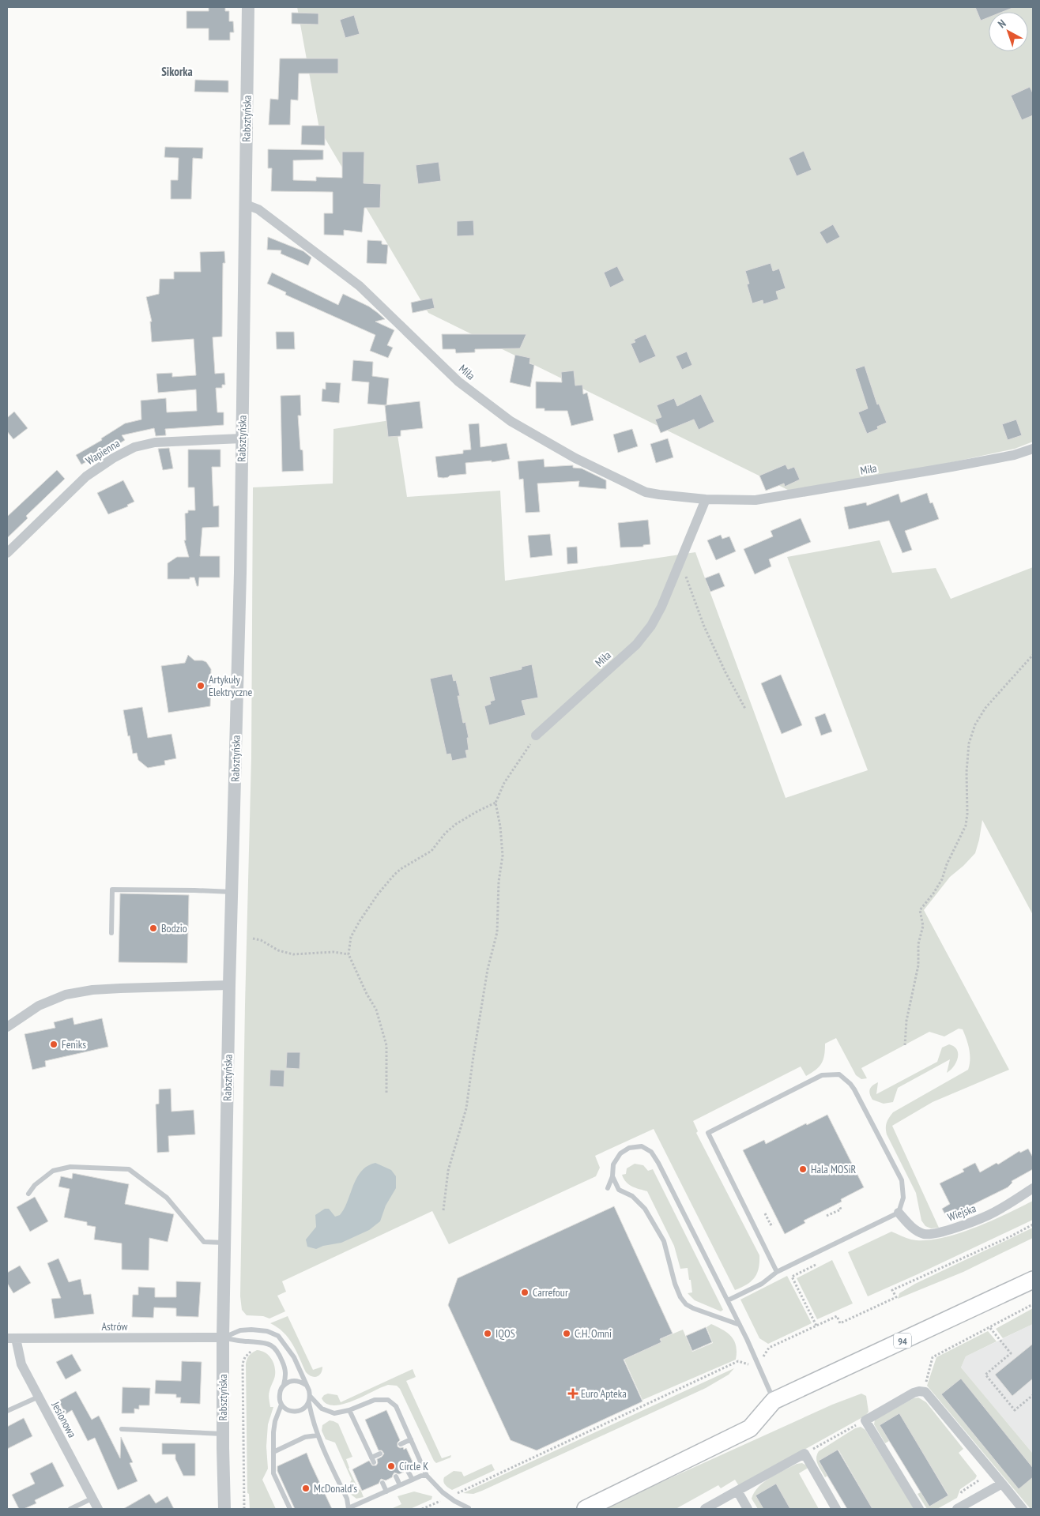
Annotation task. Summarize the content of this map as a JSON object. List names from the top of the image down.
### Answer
{
  "streets": {
    "main road": ["94"],
    "street": [
      "Rabsztyńska",
      "Miła",
      "Wapienna",
      "Wiejska",
      "Astrów",
      "Jesionowa"
    ]
  },
  "crossings": [
    ["Rabsztyńska", "Miła"],
    ["Rabsztyńska", "Wapienna"],
    ["Rabsztyńska", "Astrów"],
    ["Astrów", "Jesionowa"]
  ],
  "districts": ["Sikorka"],
  "places": {
    "other": [
      "Artykuły Elektryczne",
      "Bodzio",
      "Feniks",
      "Hala MOSiR",
      "Carrefour",
      "IQOS",
      "C.H. Omni",
      "Circle K",
      "McDonald's"
    ],
    "health": ["Euro Apteka"]
  },
  "north": "top left"
}
